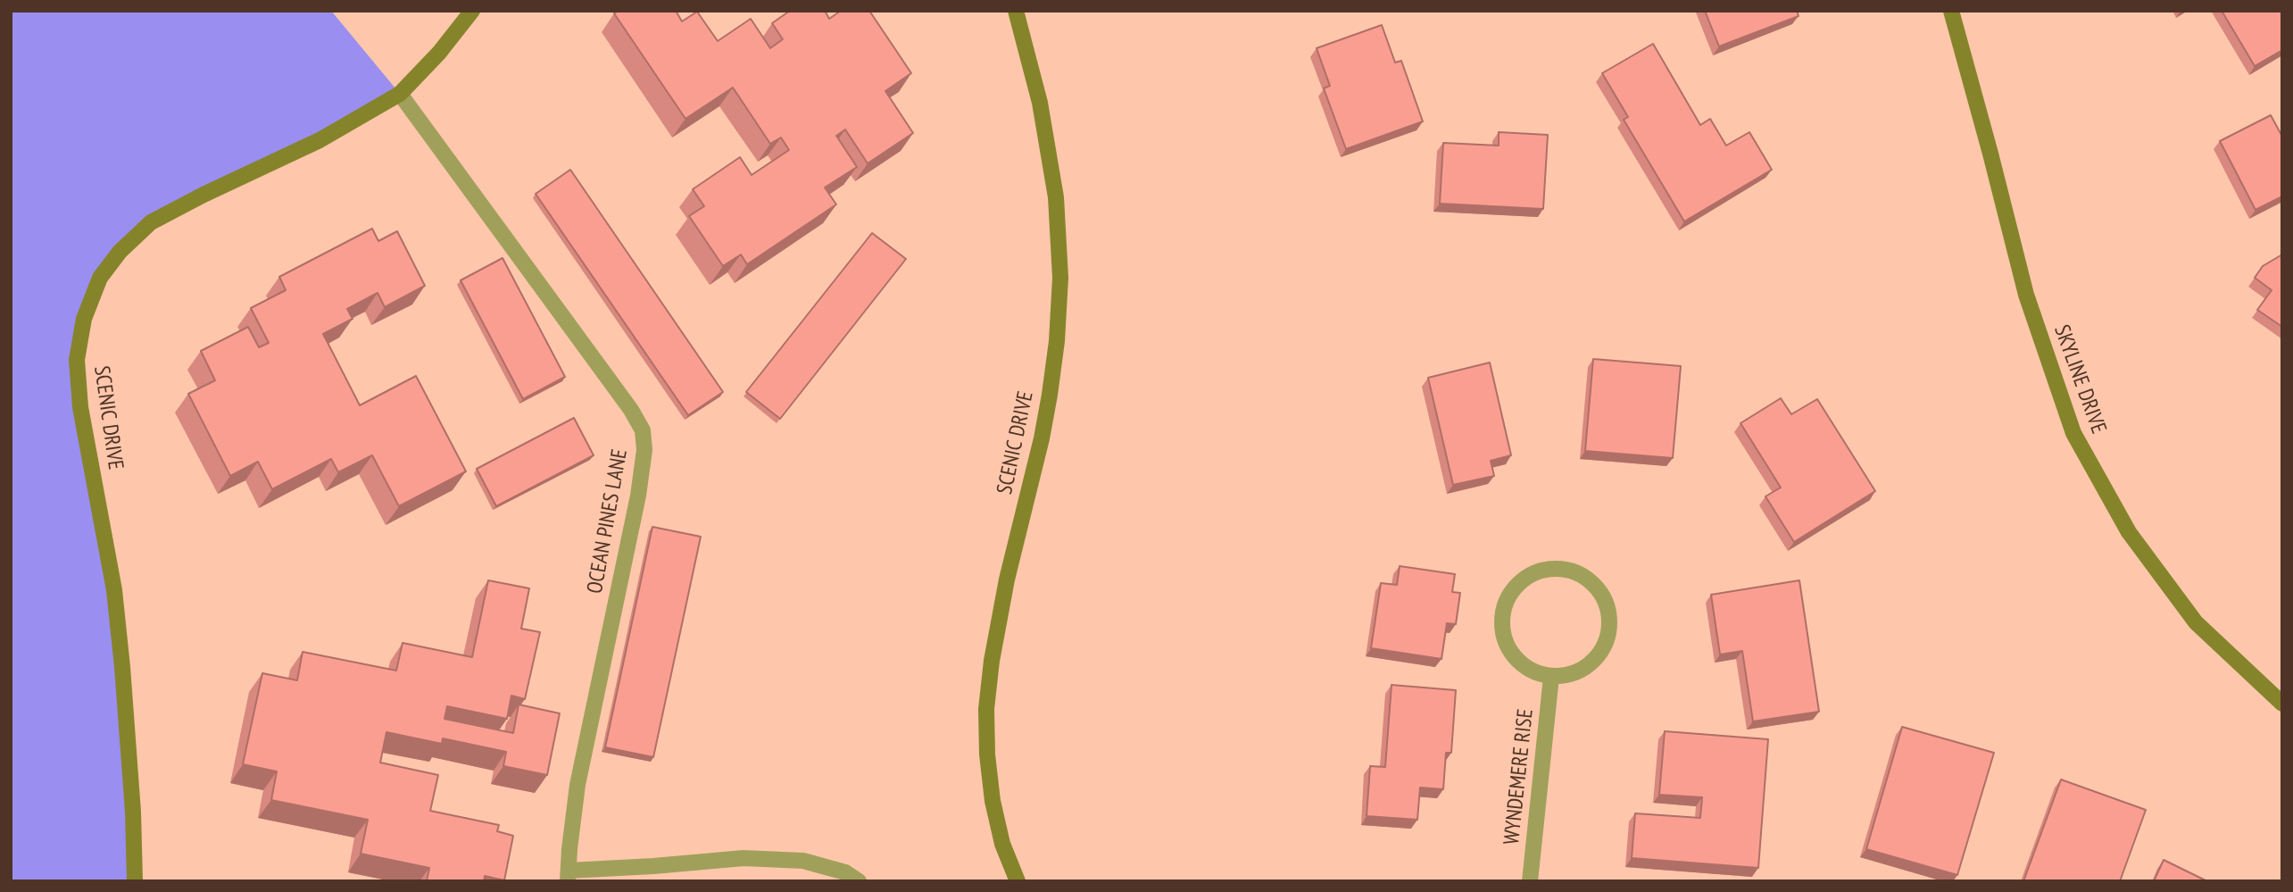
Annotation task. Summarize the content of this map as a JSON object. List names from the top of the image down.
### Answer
{
  "streets": {
    "street": [
      "SKYLINE DRIVE",
      "SCENIC DRIVE",
      "OCEAN PINES LANE",
      "WYNDEMERE RISE"
    ]
  },
  "crossings": [
    ["SCENIC DRIVE", "OCEAN PINES LANE"]
  ]
}
